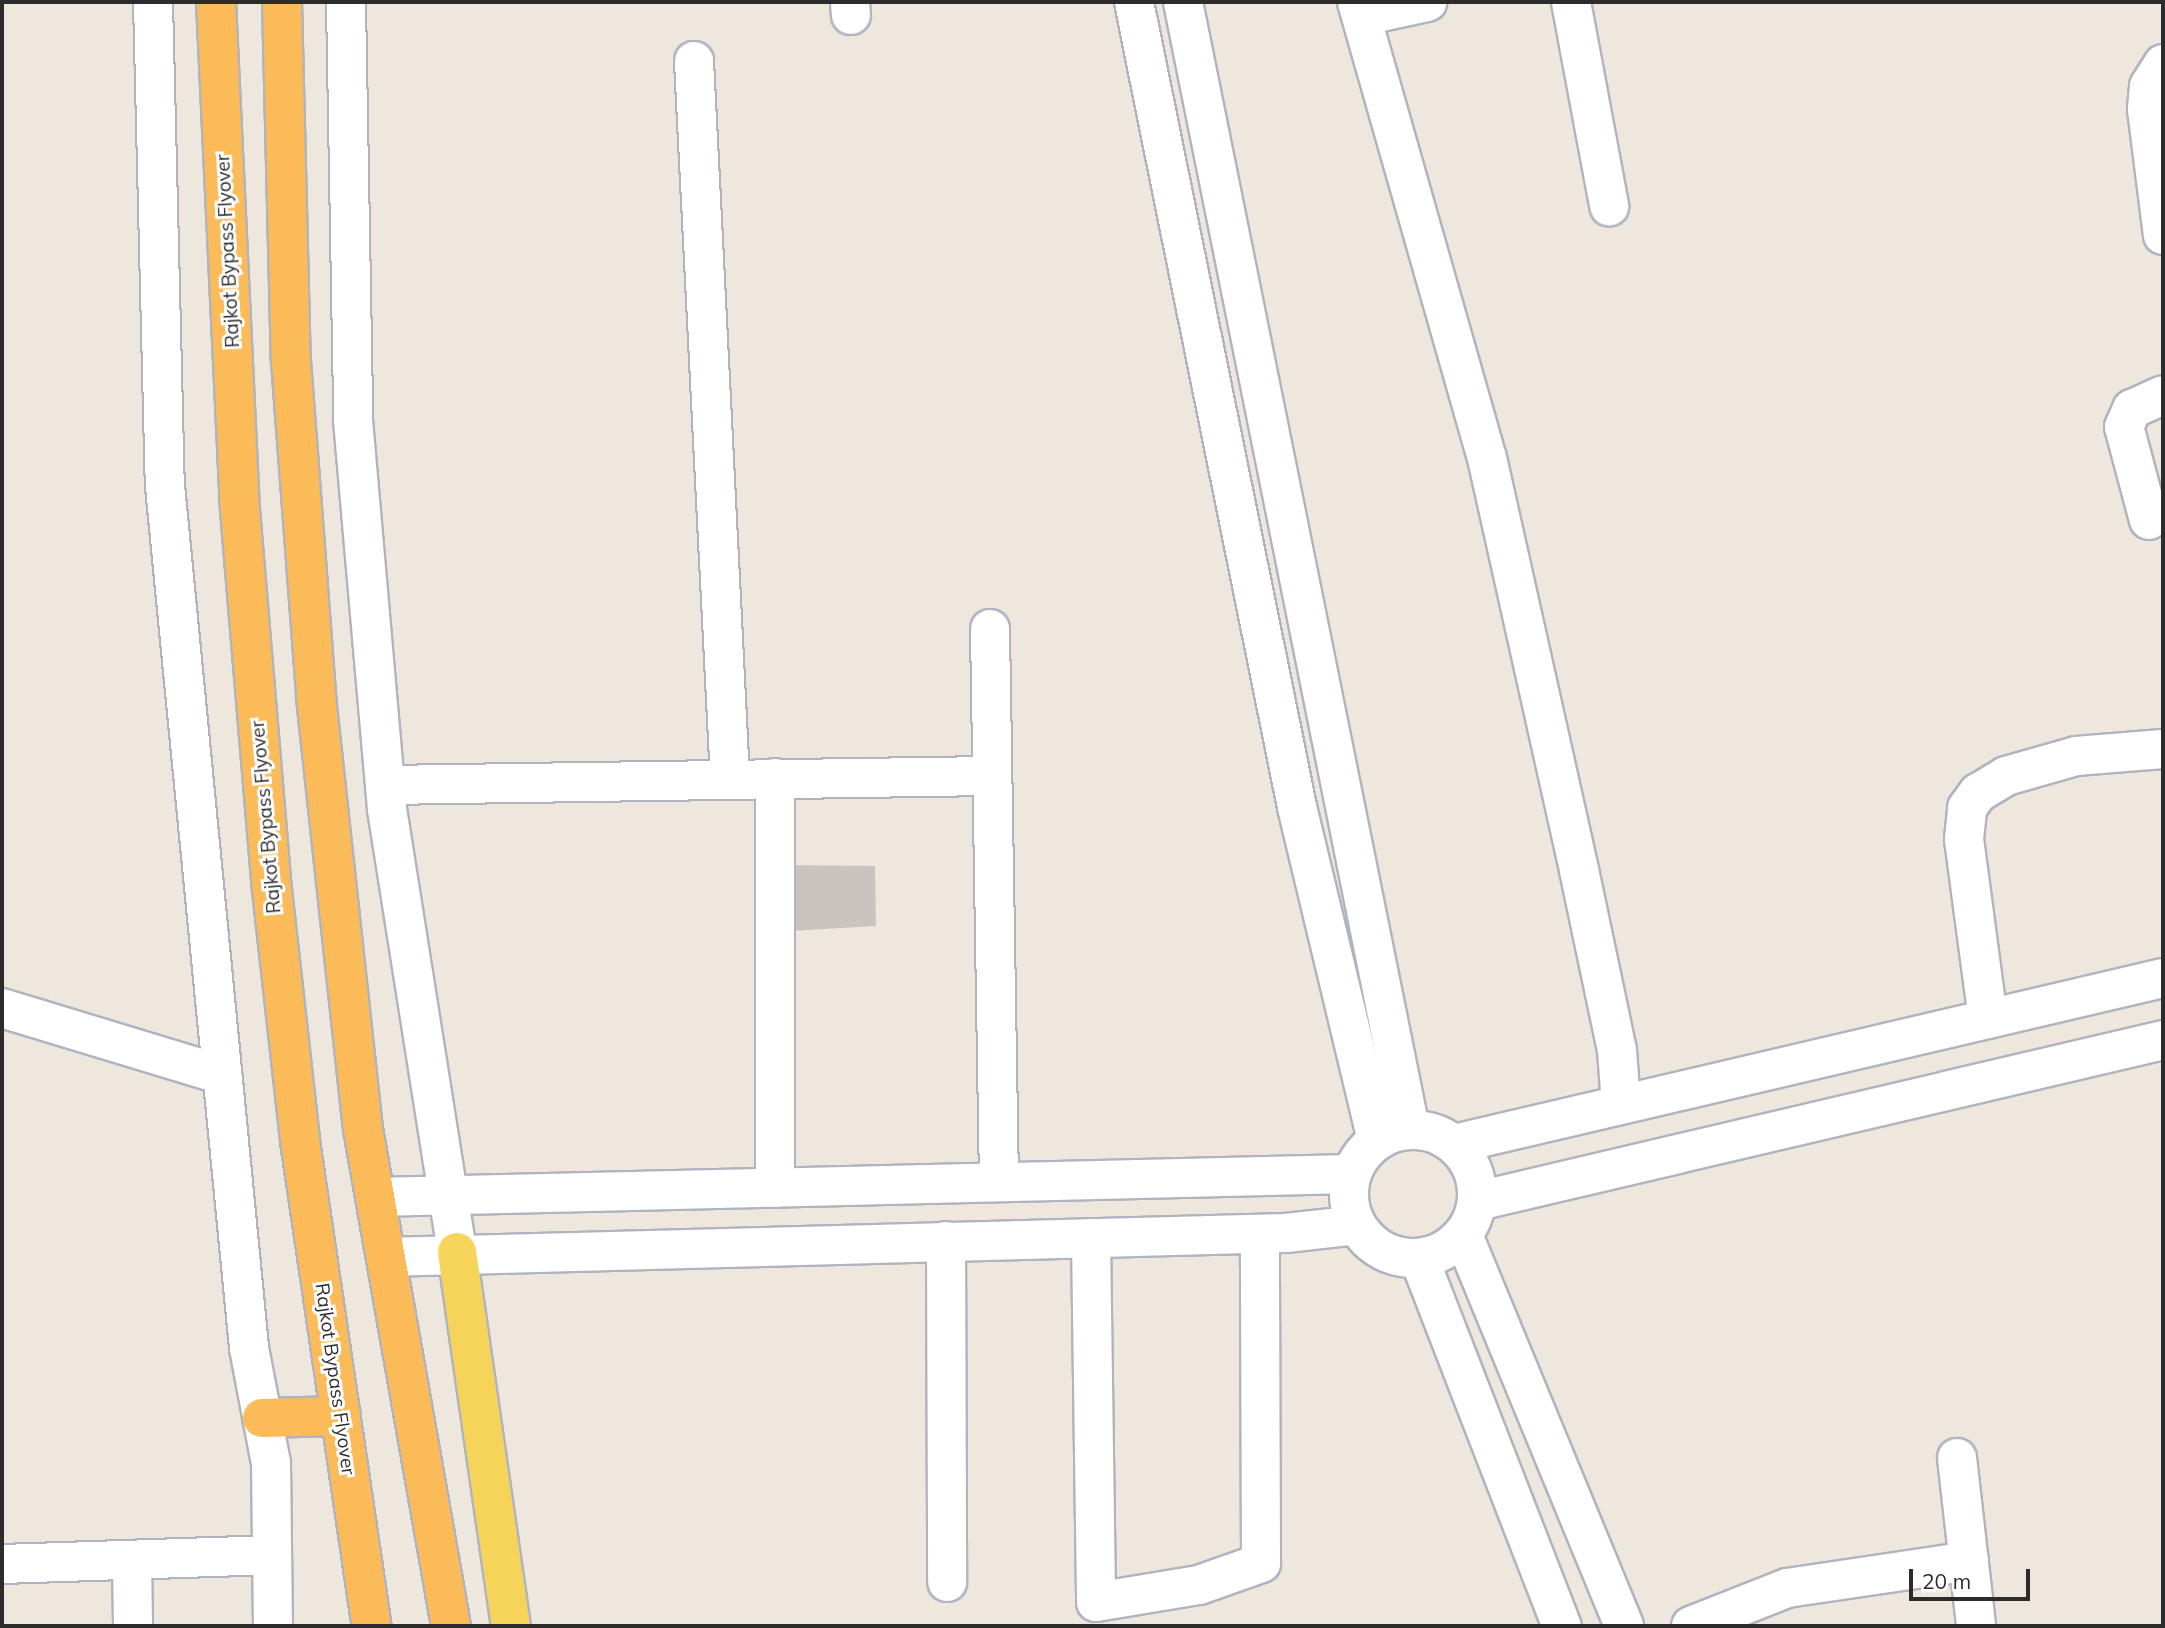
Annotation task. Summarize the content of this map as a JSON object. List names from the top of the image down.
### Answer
{
  "streets": {
    "highway": ["Rajkot Bypass Flyover"]
  },
  "scale_bar": "20 m"
}
